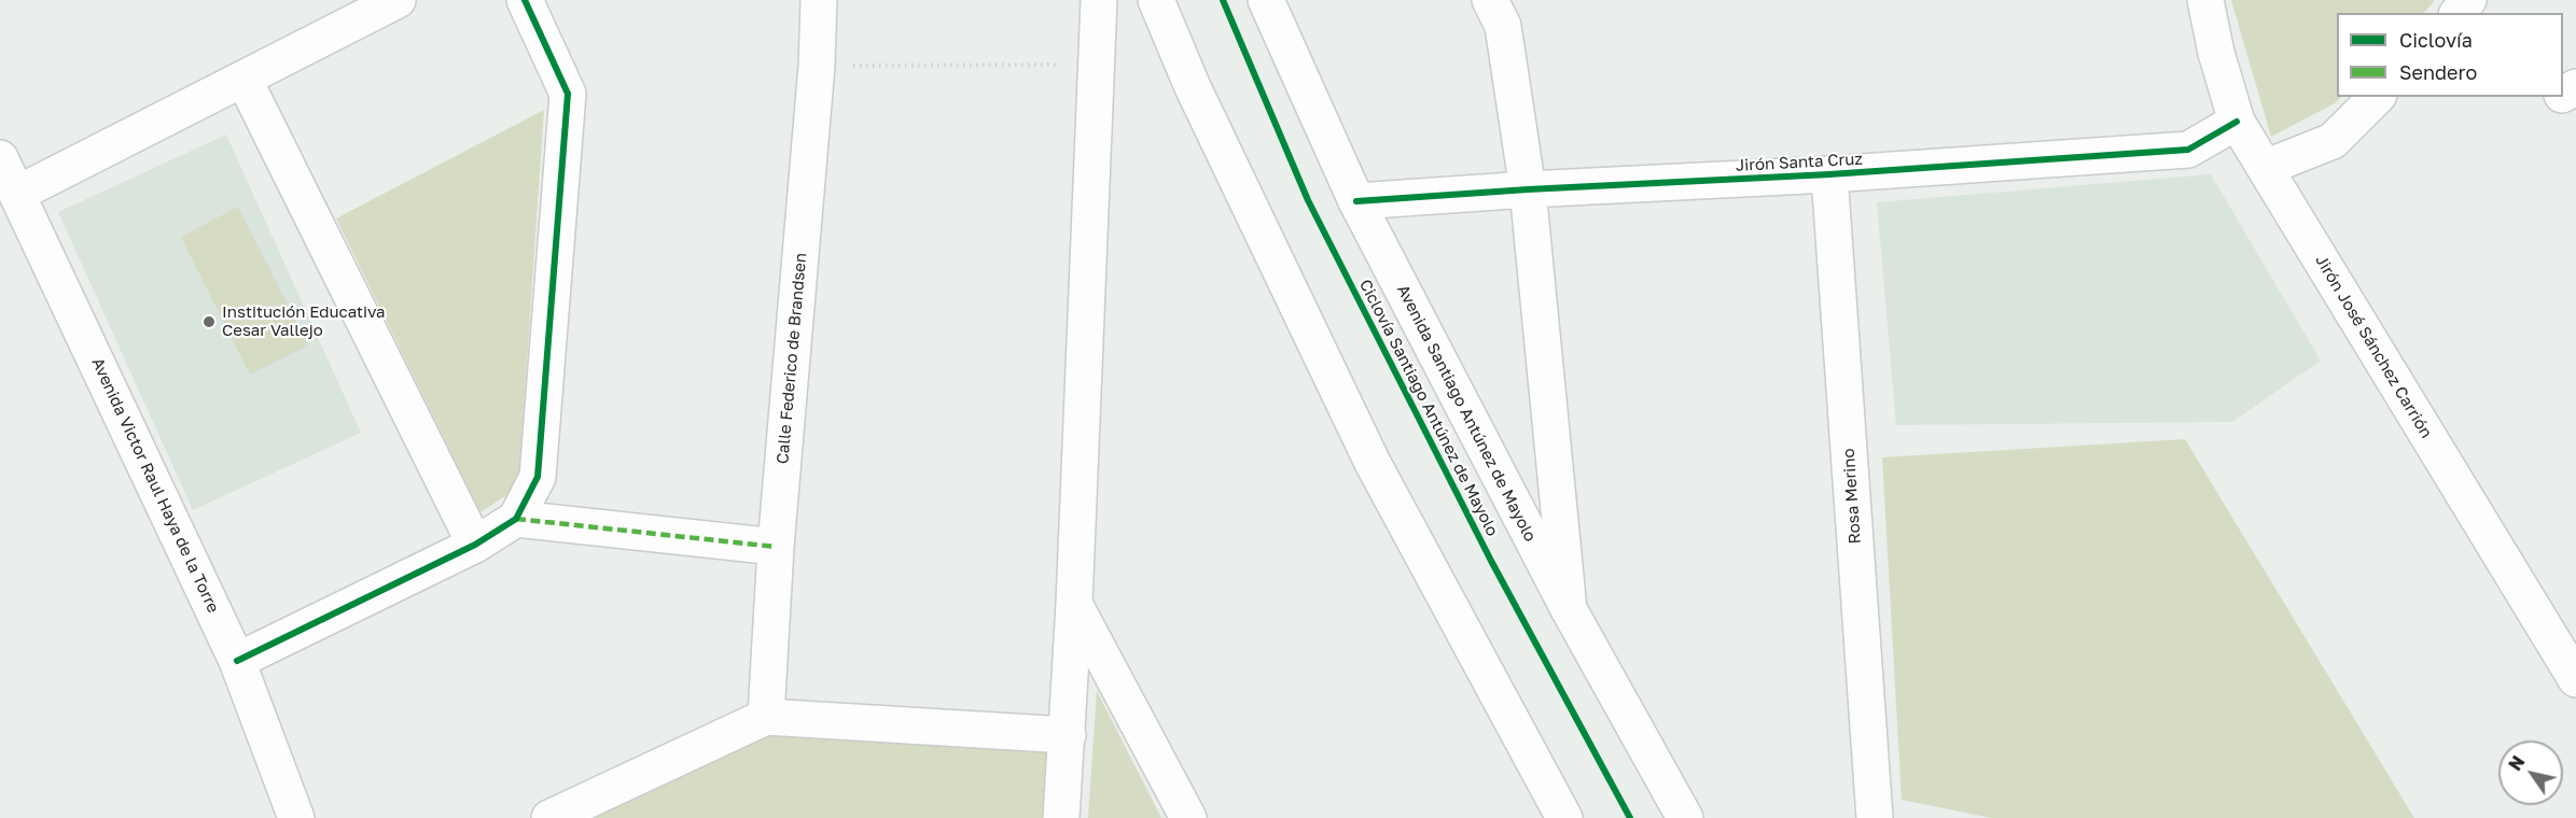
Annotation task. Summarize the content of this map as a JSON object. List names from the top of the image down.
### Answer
{
  "streets": {
    "street": [
      "Jirón Santa Cruz",
      "Jirón José Sánchez Carrión",
      "Calle Federico de Brandsen",
      "Avenida Santiago Antúnez de Mayolo",
      "Avenida Victor Raul Haya de la Torre",
      "Rosa Merino"
    ],
    "cycle path": ["Ciclovía Santiago Antúnez de Mayolo"]
  },
  "crossings": [
    ["Jirón Santa Cruz", "Jirón José Sánchez Carrión"],
    ["Jirón Santa Cruz", "Avenida Santiago Antúnez de Mayolo"],
    ["Jirón Santa Cruz", "Rosa Merino"]
  ],
  "places": ["Institución Educativa Cesar Vallejo"],
  "legend": ["Ciclovía", "Sendero"],
  "north": "top left"
}
